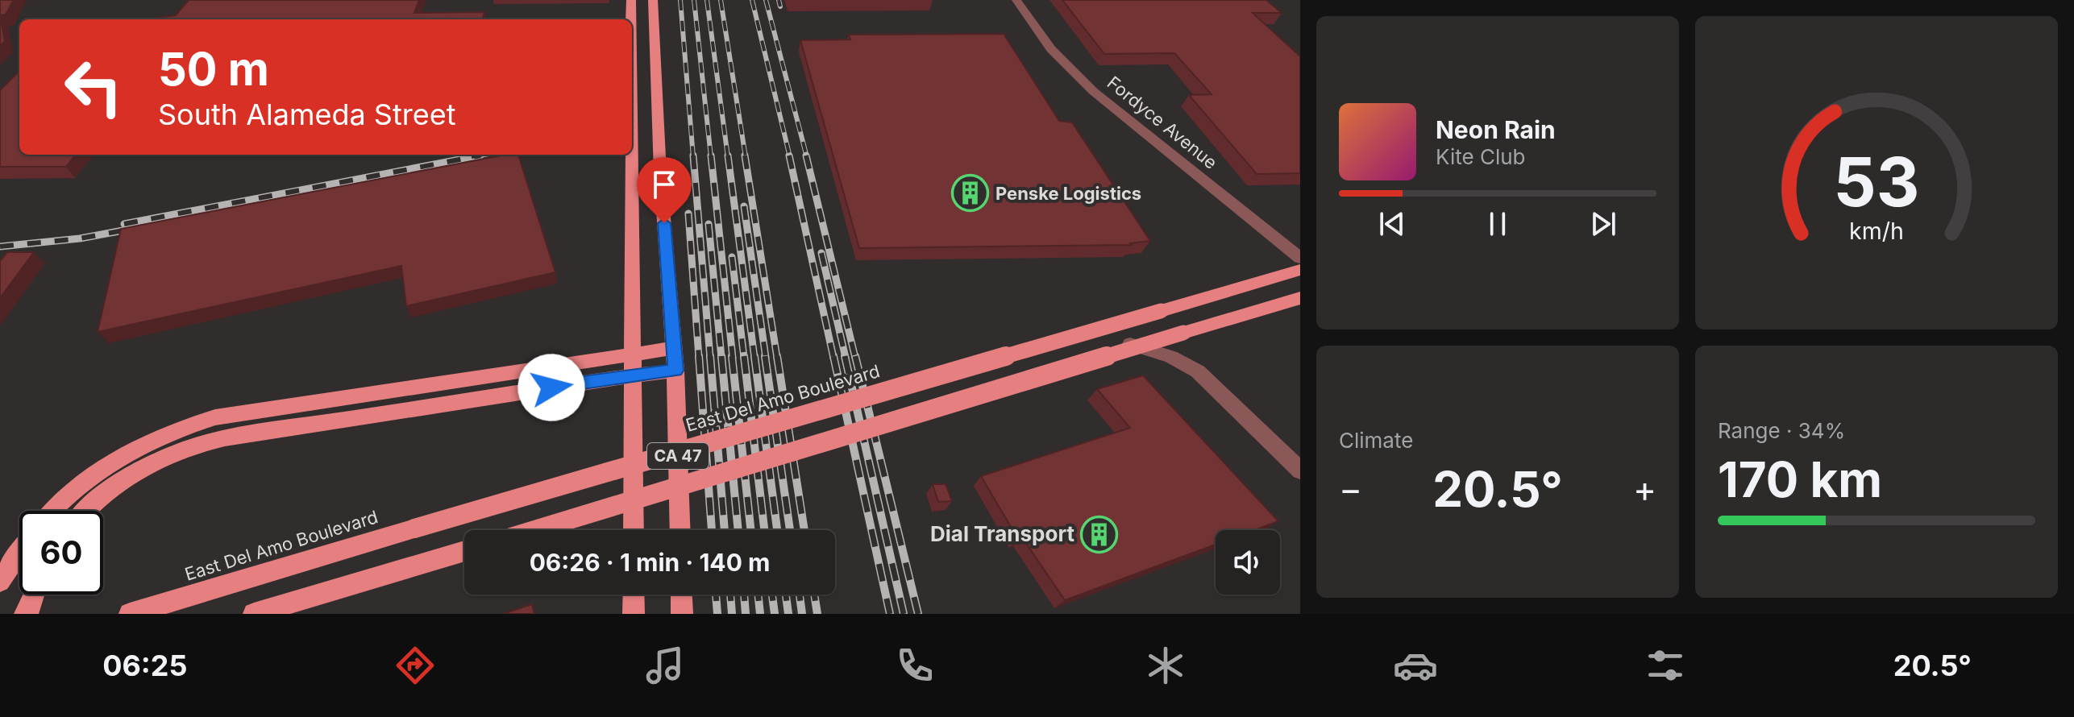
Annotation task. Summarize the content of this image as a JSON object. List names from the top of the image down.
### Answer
{
  "streets": {
    "main road": ["East Del Amo Boulevard", "CA 47"],
    "street": ["Fordyce Avenue"]
  },
  "places": {
    "building": ["Penske Logistics", "Dial Transport"]
  },
  "page": {
    "turn": ["50 m", "South Alameda Street"],
    "song": ["Neon Rain", "Kite Club"],
    "tile": [
      "Climate",
      ["Range · 34%", "170 km"]
    ],
    "heat": ["−", "20.5°", "+"],
    "limit": "60",
    "trip": "06:26 · 1 min · 140 m",
    "tabs": ["06:25", "20.5°"],
    "gauge": ["53", "km/h"]
  }
}
